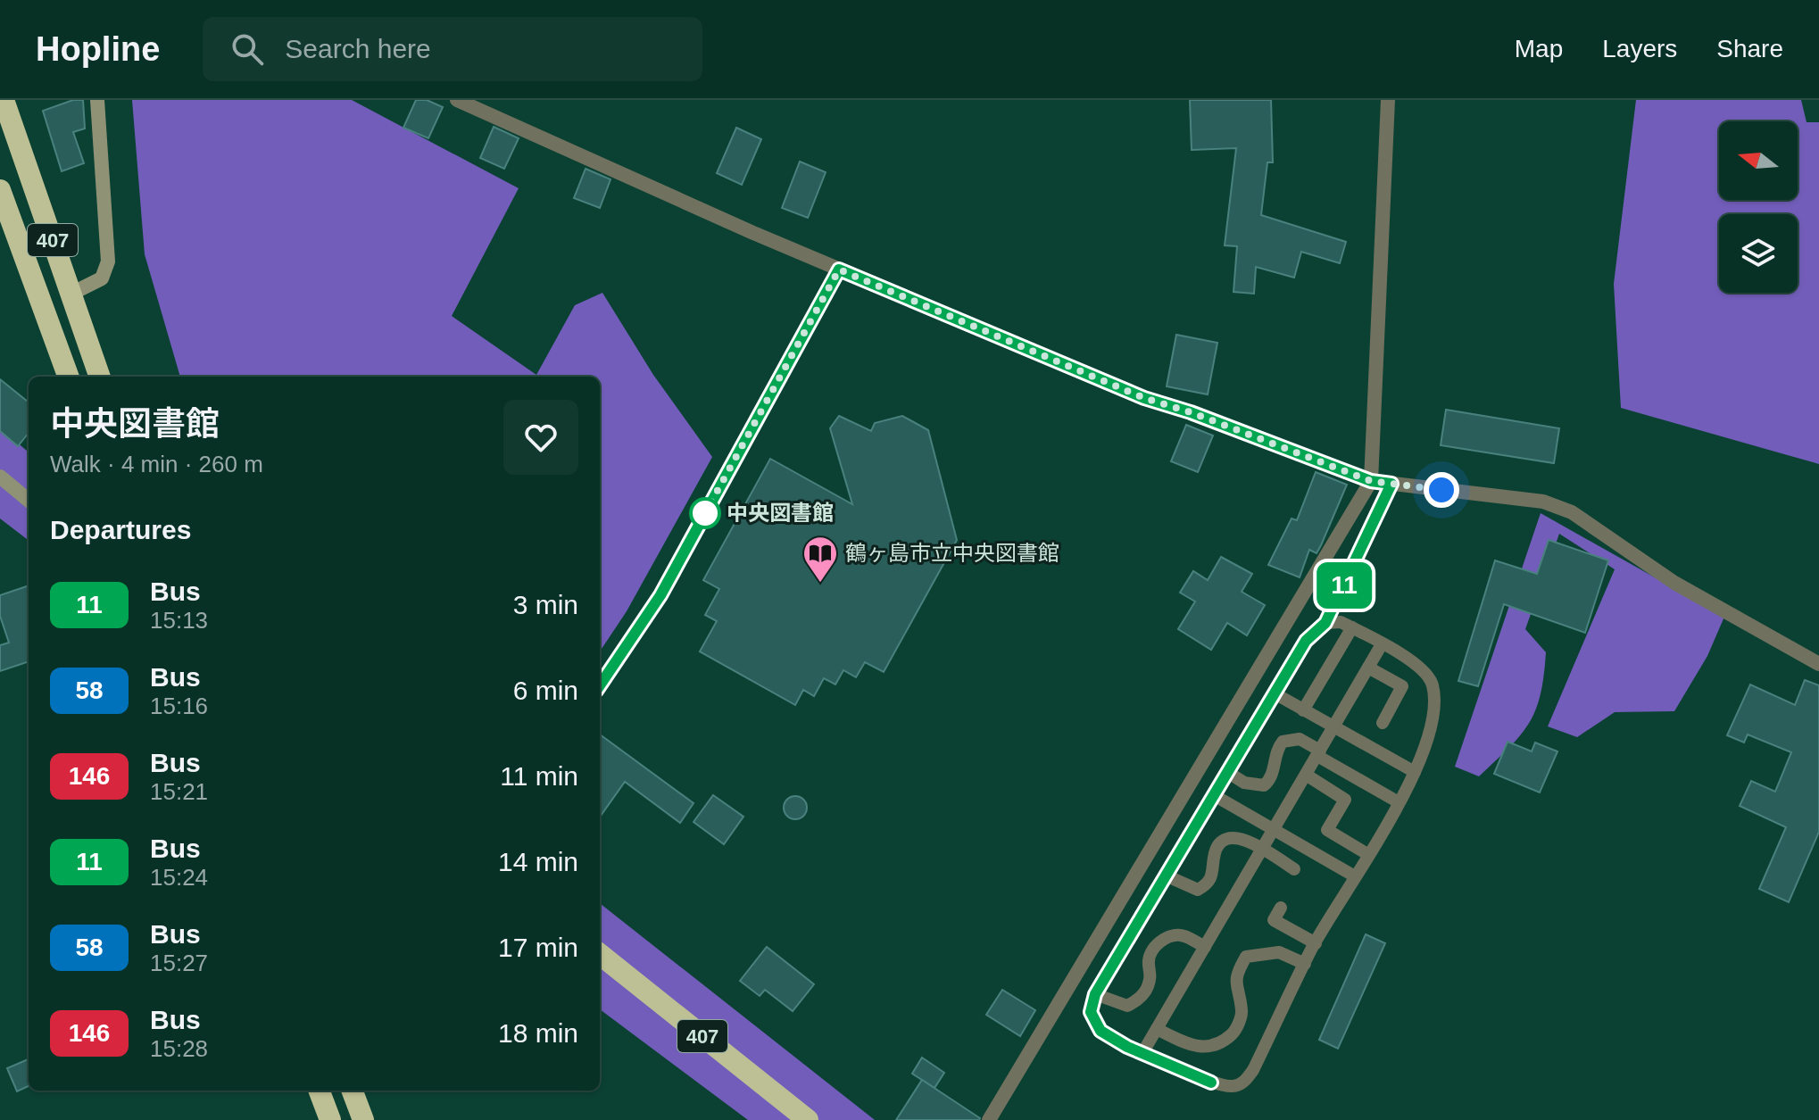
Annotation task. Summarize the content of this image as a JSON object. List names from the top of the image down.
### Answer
{
  "streets": {
    "highway": ["407"]
  },
  "places": {
    "other": ["中央図書館"],
    "library": ["鶴ヶ島市立中央図書館"]
  },
  "lines": ["bus line 11"],
  "north": "left",
  "page": {
    "header": "Hopline",
    "search": "Search here",
    "nav": ["Map", "Layers", "Share"],
    "on_map": "11",
    "heading": [
      ["中央図書館", "Walk · 4 min · 260 m"],
      "Departures"
    ],
    "list": [
      {
        "mark": "11",
        "name": "Bus",
        "note": "15:13",
        "value": "3 min"
      },
      {
        "mark": "58",
        "name": "Bus",
        "note": "15:16",
        "value": "6 min"
      },
      {
        "mark": "146",
        "name": "Bus",
        "note": "15:21",
        "value": "11 min"
      },
      {
        "mark": "11",
        "name": "Bus",
        "note": "15:24",
        "value": "14 min"
      },
      {
        "mark": "58",
        "name": "Bus",
        "note": "15:27",
        "value": "17 min"
      },
      {
        "mark": "146",
        "name": "Bus",
        "note": "15:28",
        "value": "18 min"
      }
    ]
  }
}
